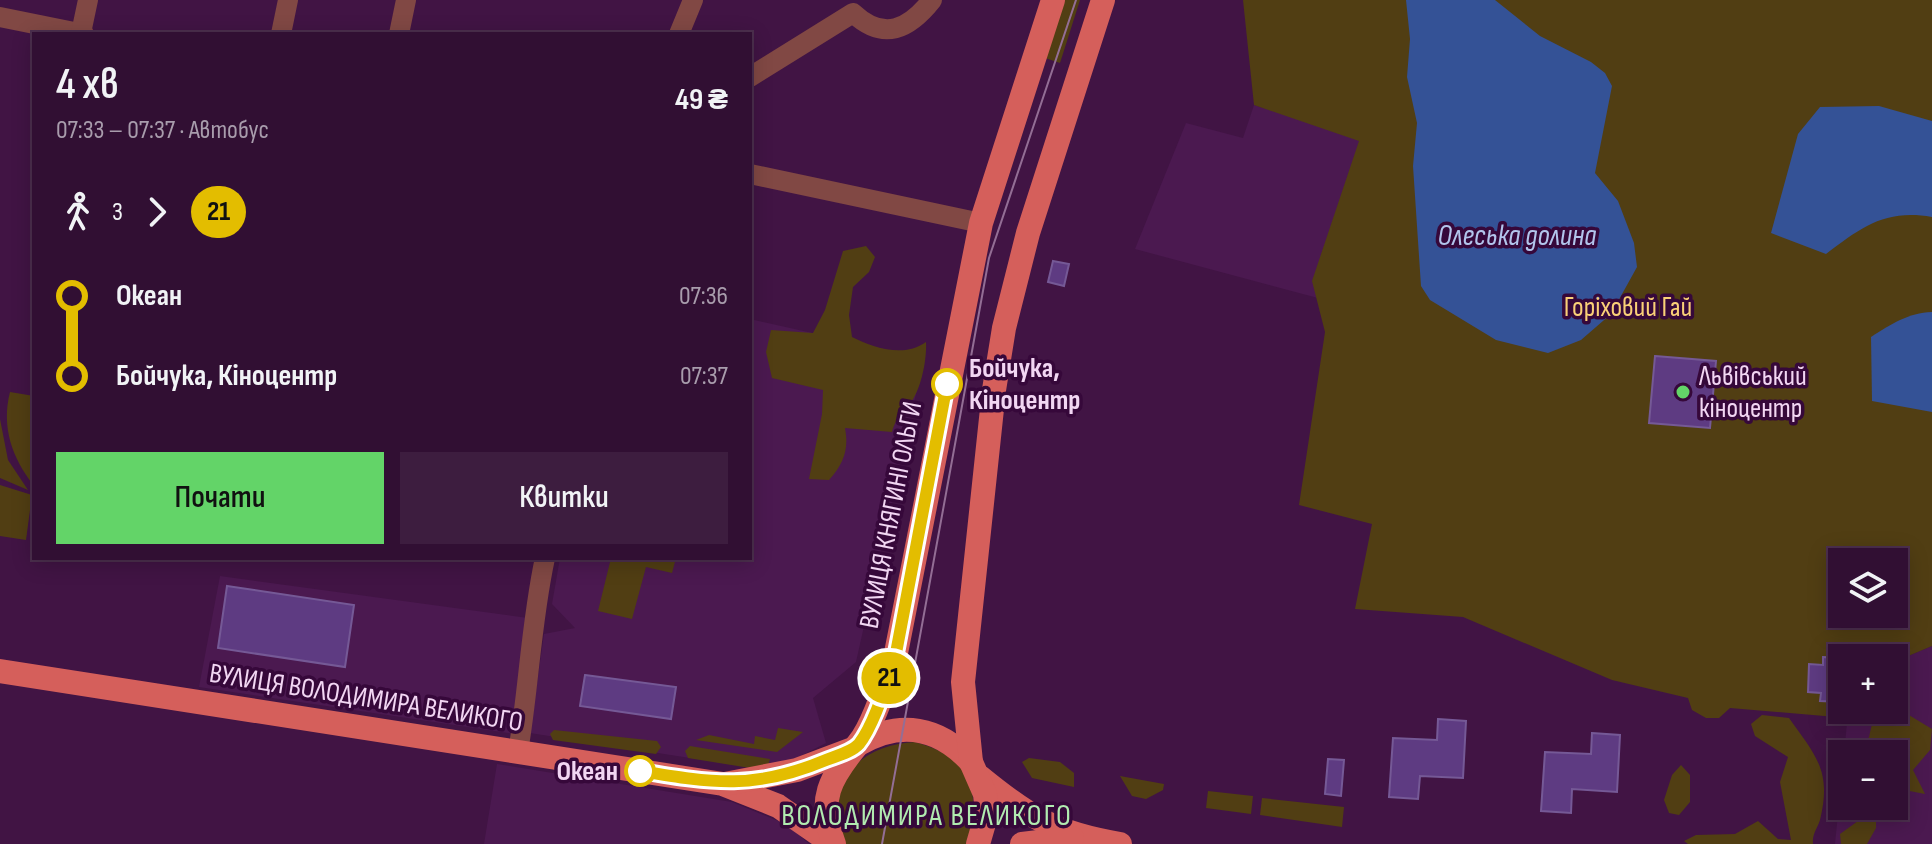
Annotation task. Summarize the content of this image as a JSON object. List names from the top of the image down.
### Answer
{
  "streets": {
    "main road": ["ВУЛИЦЯ КНЯГИНІ ОЛЬГИ", "ВУЛИЦЯ ВОЛОДИМИРА ВЕЛИКОГО"]
  },
  "crossings": [
    ["ВУЛИЦЯ КНЯГИНІ ОЛЬГИ", "ВУЛИЦЯ ВОЛОДИМИРА ВЕЛИКОГО"]
  ],
  "districts": ["ВОЛОДИМИРА ВЕЛИКОГО"],
  "water": ["Олеська долина"],
  "parks": ["Горіховий Гай"],
  "places": ["Бойчука, Кіноцентр", "Львівський кіноцентр", "Океан"],
  "lines": ["bus line 21"],
  "page": {
    "on_map": "21",
    "heading": ["4 хв", "07:33 – 07:37 · Автобус", "49 ₴"],
    "legs": ["3", "21"],
    "list": [
      {
        "name": "Океан",
        "value": "07:36"
      },
      {
        "name": "Бойчука, Кіноцентр",
        "value": "07:37"
      }
    ],
    "buttons": ["Почати", "Квитки"],
    "map_buttons": ["+", "−"]
  }
}
